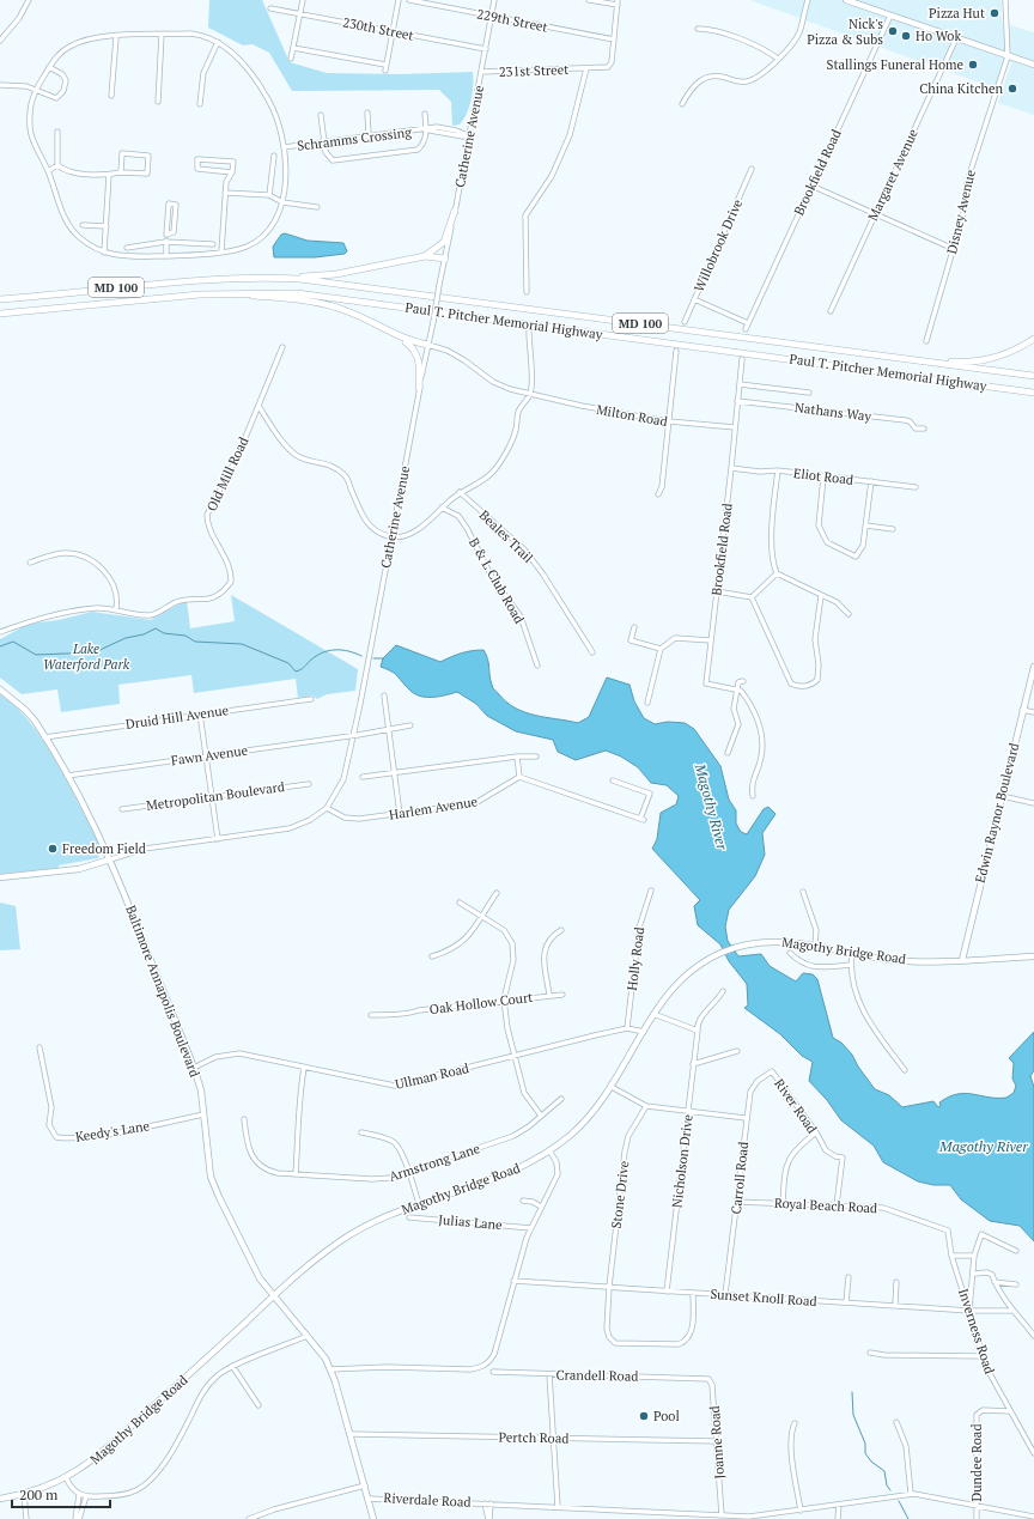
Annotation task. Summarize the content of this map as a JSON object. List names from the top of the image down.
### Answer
{
  "streets": {
    "highway": ["MD 100", "Paul T. Pitcher Memorial Highway"],
    "main road": ["Edwin Raynor Boulevard", "Magothy Bridge Road", "Baltimore Annapolis Boulevard"],
    "street": [
      "229th Street",
      "230th Street",
      "231st Street",
      "Catherine Avenue",
      "Schramms Crossing",
      "Brookfield Road",
      "Margaret Avenue",
      "Disney Avenue",
      "Willobrook Drive",
      "Nathans Way",
      "Milton Road",
      "Old Mill Road",
      "Eliot Road",
      "Beales Trail",
      "B & L Club Road",
      "Druid Hill Avenue",
      "Fawn Avenue",
      "Metropolitan Boulevard",
      "Harlem Avenue",
      "Holly Road",
      "Oak Hollow Court",
      "Ullman Road",
      "River Road",
      "Keedy's Lane",
      "Nicholson Drive",
      "Armstrong Lane",
      "Carroll Road",
      "Stone Drive",
      "Royal Beach Road",
      "Julias Lane",
      "Sunset Knoll Road",
      "Inverness Road",
      "Crandell Road",
      "Pertch Road",
      "Joanne Road",
      "Dundee Road",
      "Riverdale Road"
    ]
  },
  "crossings": [
    ["229th Street", "231st Street"],
    ["229th Street", "Catherine Avenue"],
    ["230th Street", "Catherine Avenue"],
    ["231st Street", "Catherine Avenue"],
    ["Catherine Avenue", "Schramms Crossing"],
    ["Catherine Avenue", "Milton Road"],
    ["Catherine Avenue", "Fawn Avenue"],
    ["Catherine Avenue", "Harlem Avenue"],
    ["Catherine Avenue", "Baltimore Annapolis Boulevard"],
    ["Brookfield Road", "Nathans Way"],
    ["Brookfield Road", "Milton Road"],
    ["Brookfield Road", "Eliot Road"],
    ["Druid Hill Avenue", "Baltimore Annapolis Boulevard"],
    ["Fawn Avenue", "Baltimore Annapolis Boulevard"],
    ["Edwin Raynor Boulevard", "Magothy Bridge Road"],
    ["Magothy Bridge Road", "Baltimore Annapolis Boulevard"],
    ["Magothy Bridge Road", "Ullman Road"],
    ["Holly Road", "Ullman Road"],
    ["Baltimore Annapolis Boulevard", "Ullman Road"],
    ["Baltimore Annapolis Boulevard", "Keedy's Lane"],
    ["Baltimore Annapolis Boulevard", "Pertch Road"],
    ["Baltimore Annapolis Boulevard", "Riverdale Road"],
    ["River Road", "Carroll Road"],
    ["River Road", "Royal Beach Road"],
    ["Nicholson Drive", "Sunset Knoll Road"],
    ["Carroll Road", "Royal Beach Road"],
    ["Carroll Road", "Sunset Knoll Road"],
    ["Stone Drive", "Sunset Knoll Road"],
    ["Royal Beach Road", "Inverness Road"],
    ["Sunset Knoll Road", "Inverness Road"],
    ["Inverness Road", "Dundee Road"],
    ["Crandell Road", "Joanne Road"],
    ["Pertch Road", "Joanne Road"],
    ["Joanne Road", "Riverdale Road"],
    ["Dundee Road", "Riverdale Road"]
  ],
  "water": ["Magothy River"],
  "parks": ["Lake Waterford Park"],
  "places": [
    "Pizza Hut",
    "Nick's Pizza & Subs",
    "Ho Wok",
    "Stallings Funeral Home",
    "China Kitchen",
    "Freedom Field",
    "Pool"
  ],
  "scale_bar": "200 m"
}
